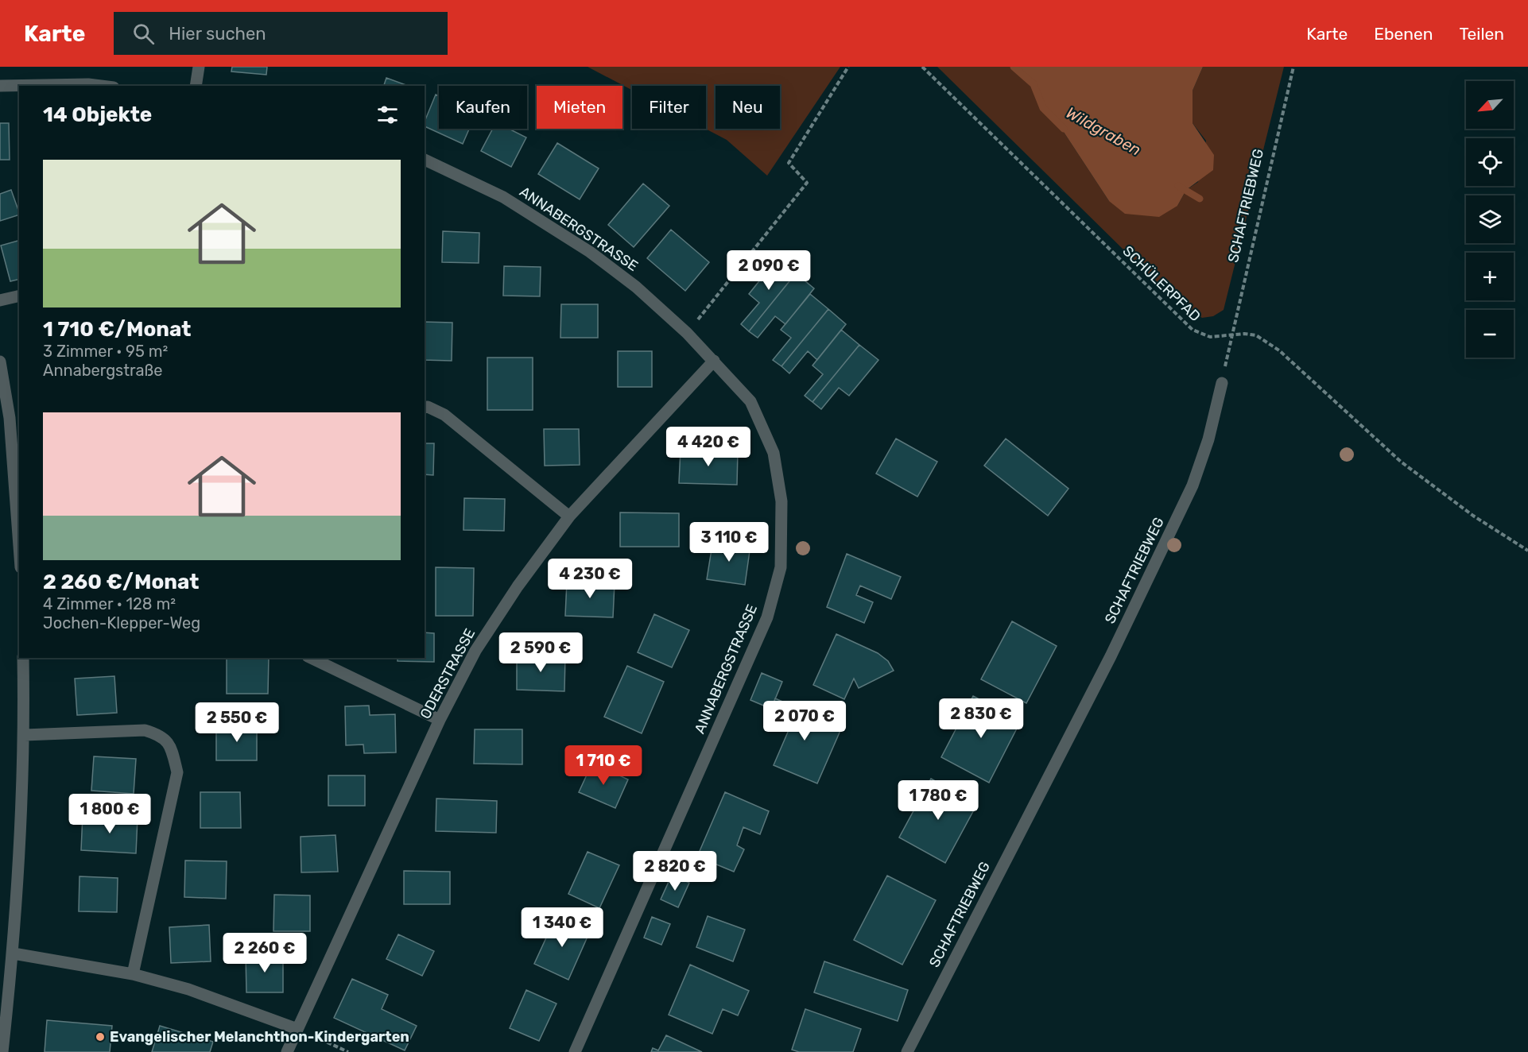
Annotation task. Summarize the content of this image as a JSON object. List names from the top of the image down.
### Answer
{
  "streets": {
    "street": ["SCHAFTRIEBWEG", "ANNABERGSTRASSE", "ODERSTRASSE"],
    "path": ["SCHÜLERPFAD"]
  },
  "crossings": [
    ["SCHAFTRIEBWEG", "SCHÜLERPFAD"],
    ["ANNABERGSTRASSE", "ODERSTRASSE"]
  ],
  "water": ["Wildgraben"],
  "places": ["Evangelischer Melanchthon-Kindergarten"],
  "north": "bottom left",
  "page": {
    "header": "Karte",
    "search": "Hier suchen",
    "nav": ["Karte", "Ebenen", "Teilen"],
    "map_buttons": ["+", "−"],
    "chip": [
      "Kaufen",
      "Mieten",
      "Filter",
      "Neu"
    ],
    "heading": "14 Objekte",
    "list": [
      {
        "name": "1 710 €/Monat",
        "note": "3 Zimmer · 95 m² · Annabergstraße"
      },
      {
        "name": "2 260 €/Monat",
        "note": "4 Zimmer · 128 m² · Jochen-Klepper-Weg"
      }
    ],
    "price": [
      "2 090 €",
      "4 420 €",
      "3 110 €",
      "4 230 €",
      "2 590 €",
      "2 830 €",
      "2 070 €",
      "2 550 €",
      "1 710 €",
      "1 780 €",
      "1 800 €",
      "2 820 €",
      "1 340 €",
      "2 260 €"
    ]
  }
}
